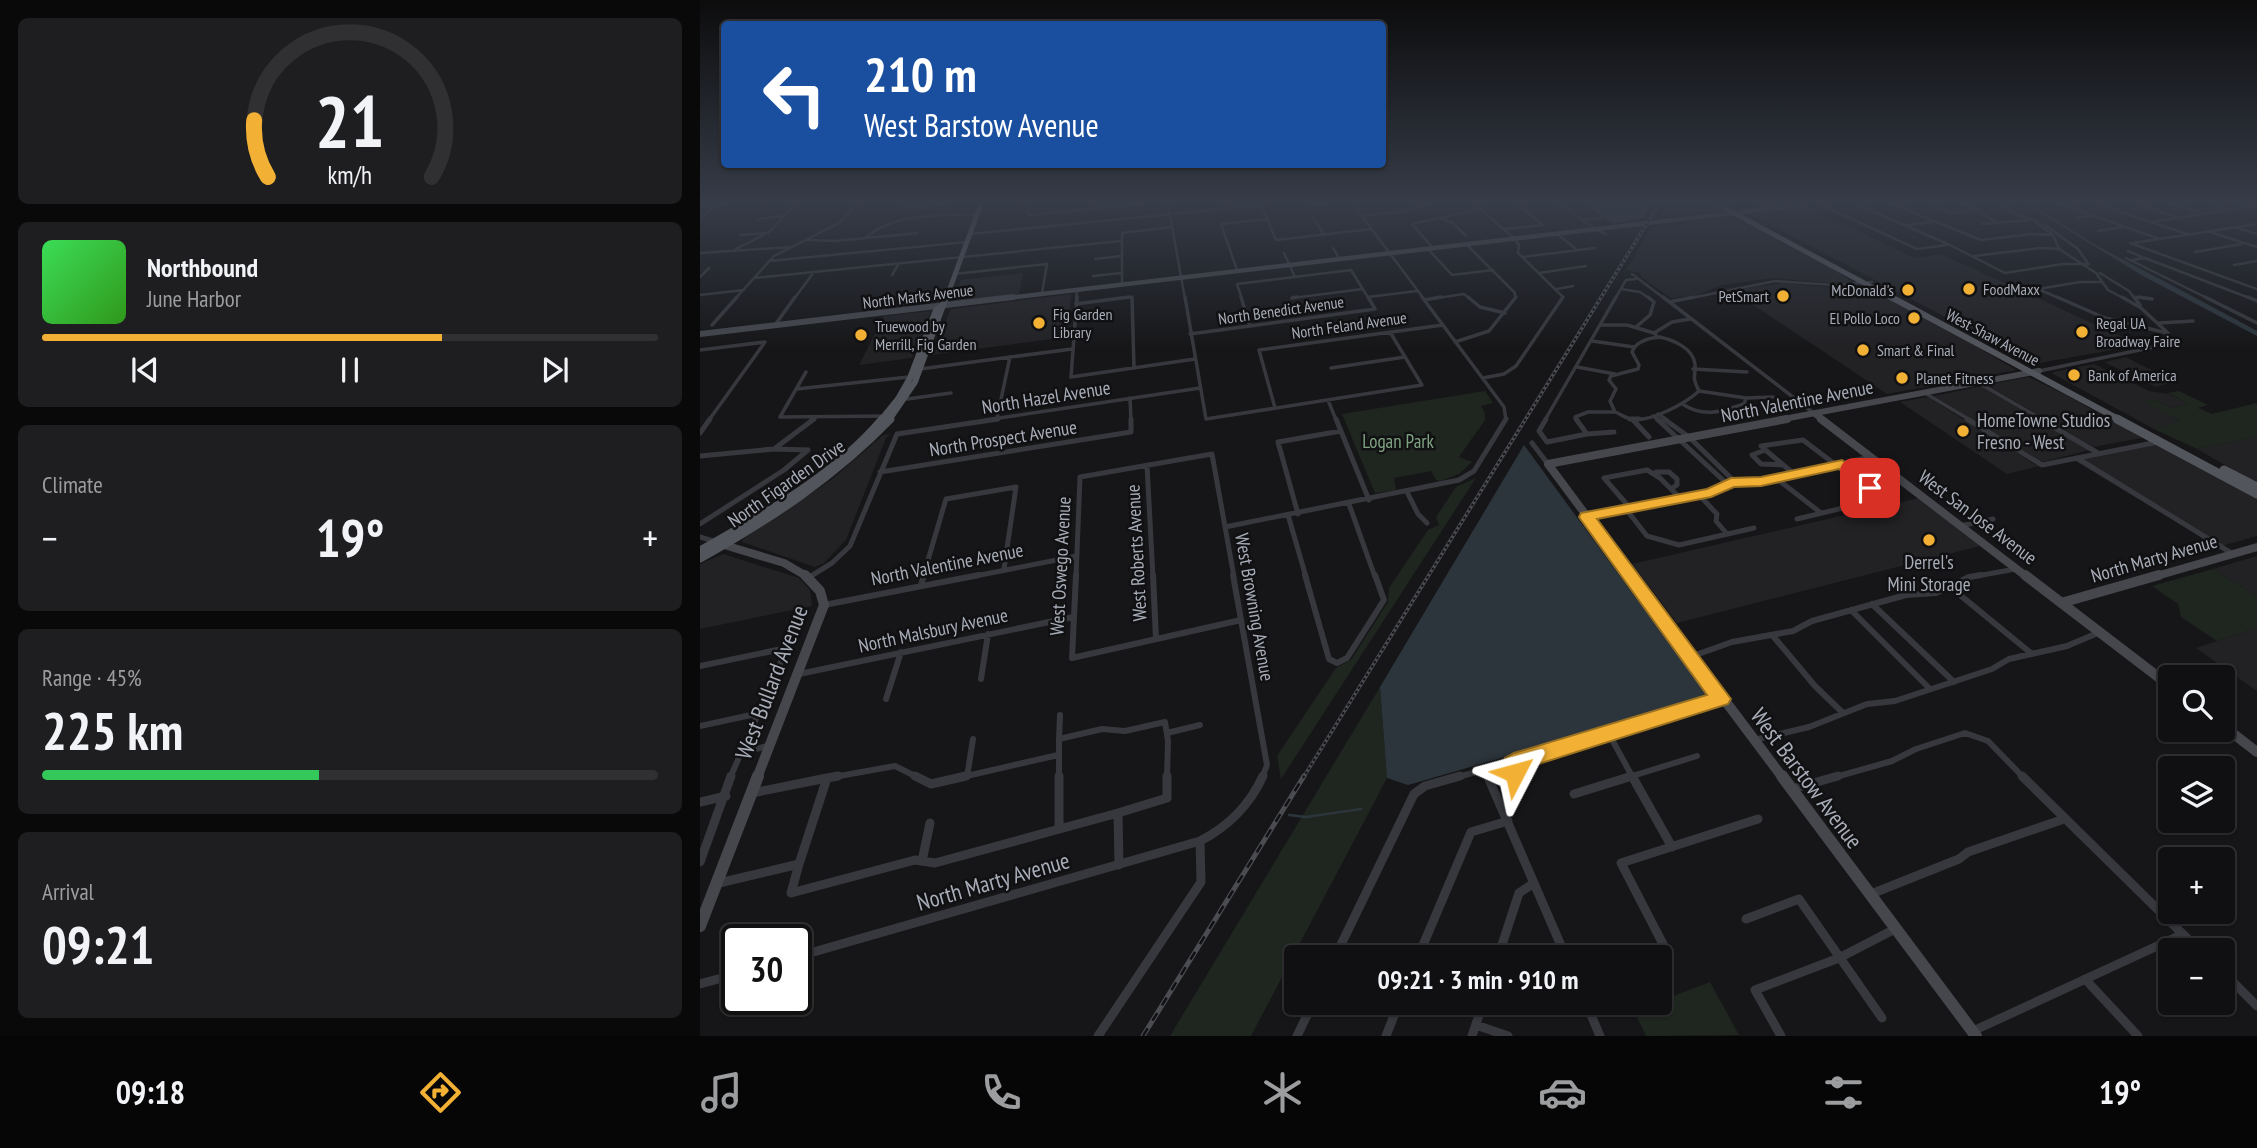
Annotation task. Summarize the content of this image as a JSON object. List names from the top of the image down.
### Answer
{
  "streets": {
    "main road": [
      "North Marks Avenue",
      "West Shaw Avenue",
      "North Valentine Avenue",
      "North Figarden Drive",
      "West San Jose Avenue",
      "North Marty Avenue",
      "West Bullard Avenue",
      "West Barstow Avenue"
    ],
    "street": [
      "North Benedict Avenue",
      "North Feland Avenue",
      "North Hazel Avenue",
      "North Prospect Avenue",
      "West Roberts Avenue",
      "West Oswego Avenue",
      "West Browning Avenue",
      "North Malsbury Avenue"
    ]
  },
  "crossings": [
    ["West Shaw Avenue", "North Valentine Avenue"],
    ["North Hazel Avenue", "North Prospect Avenue"],
    ["North Valentine Avenue", "West San Jose Avenue"],
    ["North Valentine Avenue", "West Oswego Avenue"],
    ["North Valentine Avenue", "West Bullard Avenue"],
    ["North Valentine Avenue", "West Barstow Avenue"],
    ["West San Jose Avenue", "North Marty Avenue"],
    ["West Roberts Avenue", "West Oswego Avenue"],
    ["West Roberts Avenue", "West Browning Avenue"],
    ["North Marty Avenue", "West Browning Avenue"],
    ["West Oswego Avenue", "West Browning Avenue"],
    ["West Oswego Avenue", "North Malsbury Avenue"],
    ["North Malsbury Avenue", "West Bullard Avenue"]
  ],
  "parks": ["Logan Park"],
  "places": [
    "FoodMaxx",
    "McDonald's",
    "PetSmart",
    "El Pollo Loco",
    "Fig Garden Library",
    "Regal UA Broadway Faire",
    "Truewood by Merrill, Fig Garden",
    "Smart & Final",
    "Bank of America",
    "Planet Fitness",
    "HomeTowne Studios Fresno - West",
    "Derrel's Mini Storage"
  ],
  "page": {
    "turn": ["210 m", "West Barstow Avenue"],
    "song": ["Northbound", "June Harbor"],
    "tile": [
      "Climate",
      ["Range · 45%", "225 km"],
      ["Arrival", "09:21"]
    ],
    "heat": ["−", "19°", "+"],
    "map_buttons": ["+", "−"],
    "limit": "30",
    "trip": "09:21 · 3 min · 910 m",
    "tabs": ["09:18", "19°"],
    "gauge": ["21", "km/h"]
  }
}
